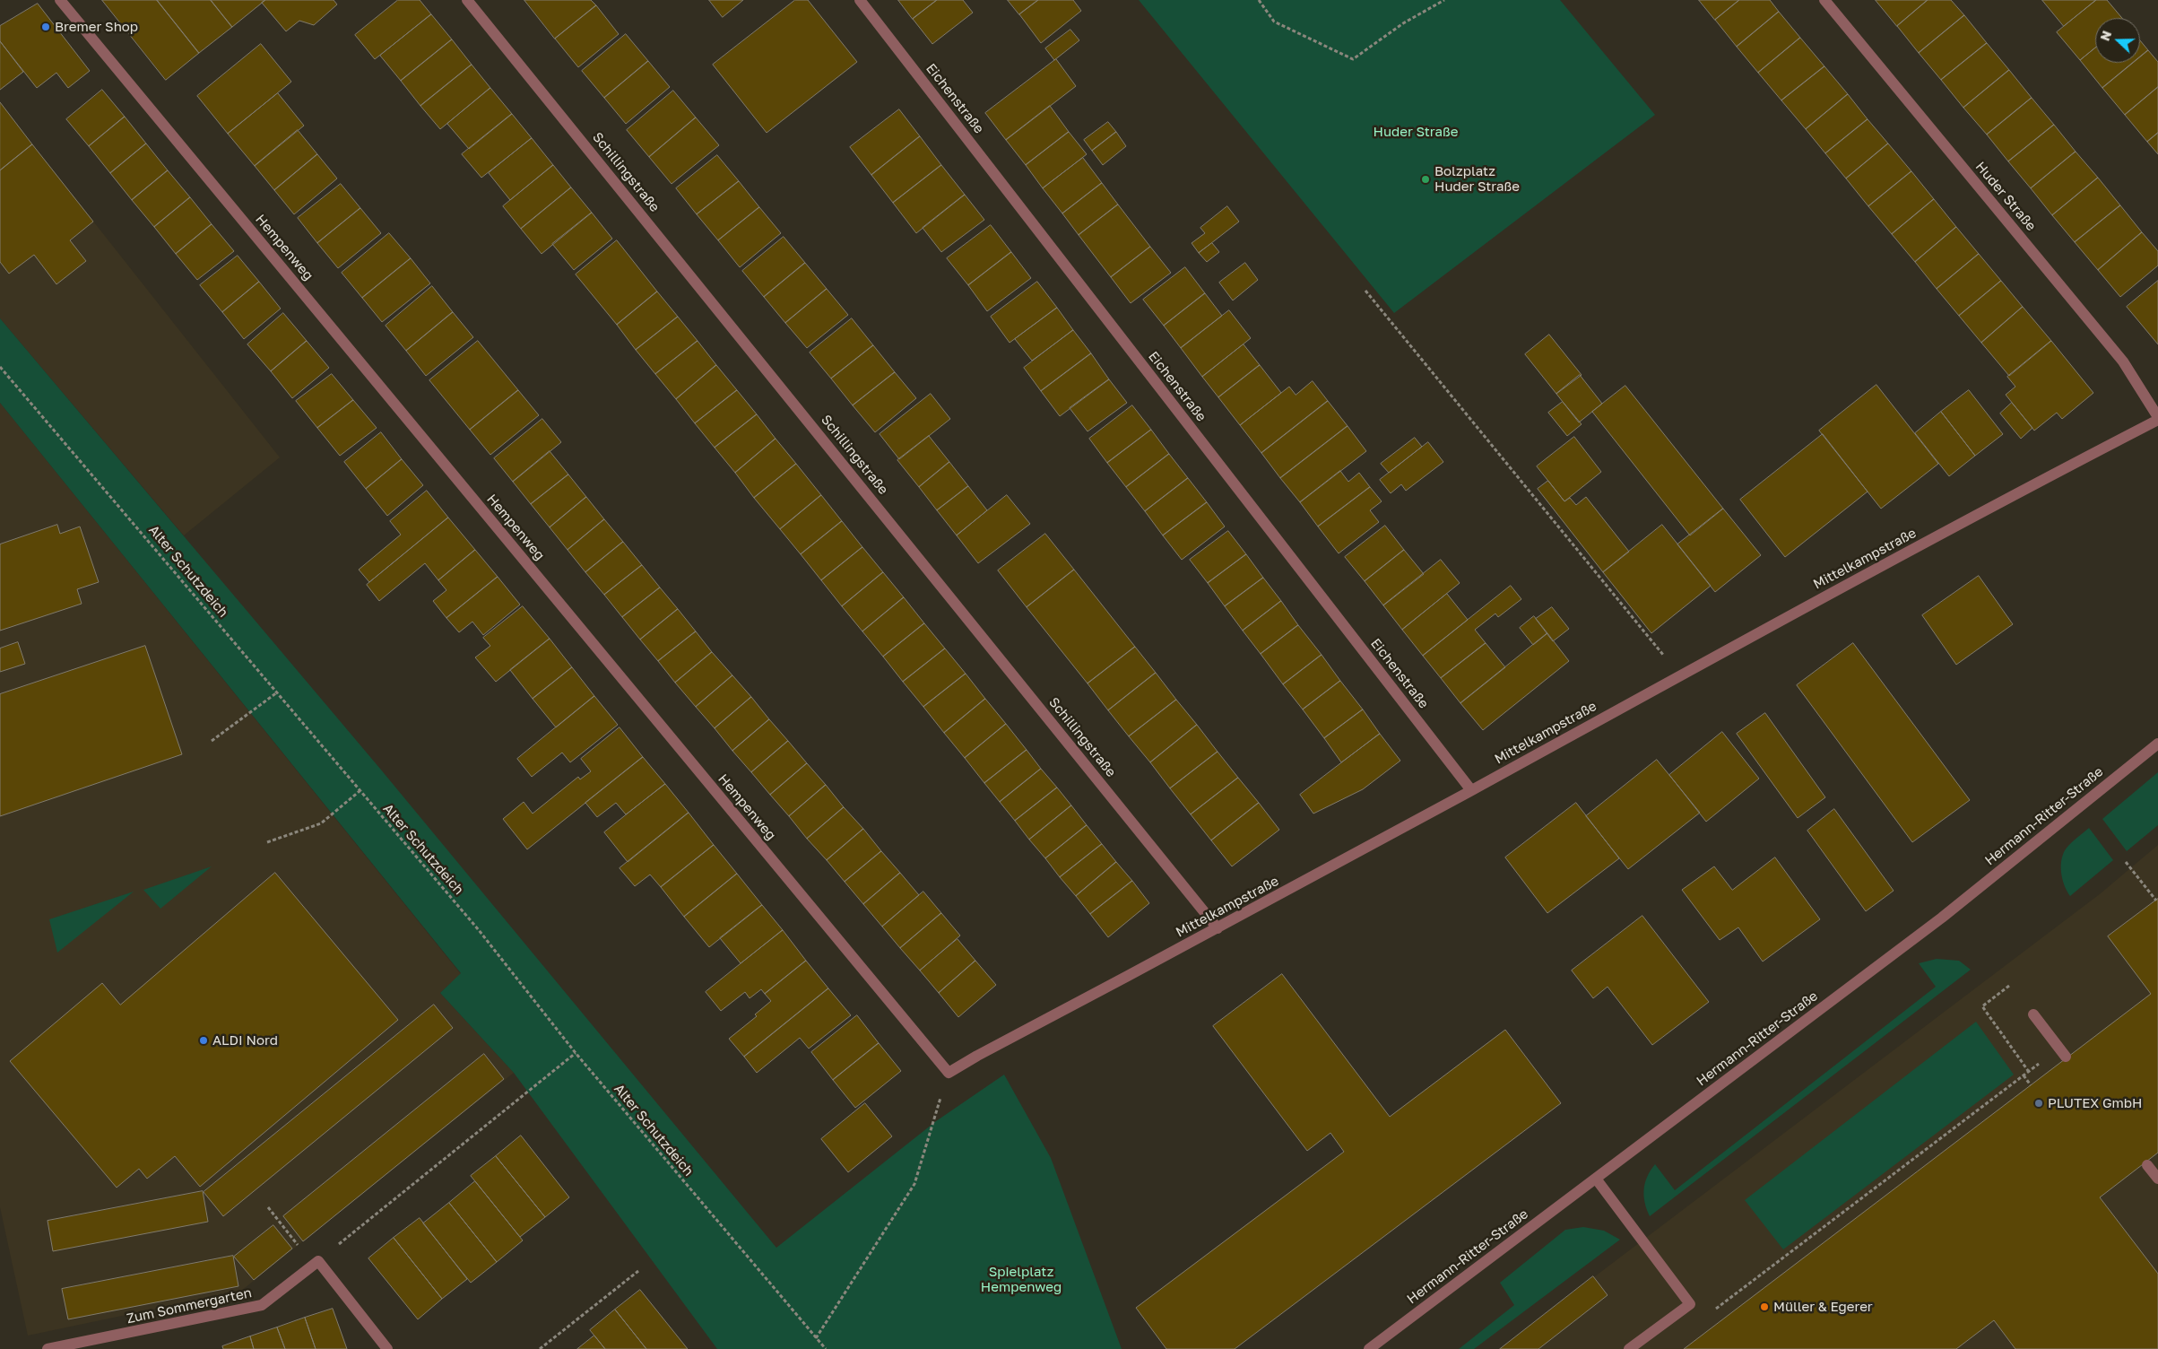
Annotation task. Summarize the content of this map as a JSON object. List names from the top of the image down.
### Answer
{
  "streets": {
    "street": [
      "Eichenstraße",
      "Schillingstraße",
      "Huder Straße",
      "Hempenweg",
      "Mittelkampstraße",
      "Hermann-Ritter-Straße",
      "Zum Sommergarten"
    ],
    "path": ["Alter Schutzdeich"]
  },
  "crossings": [
    ["Eichenstraße", "Mittelkampstraße"],
    ["Schillingstraße", "Mittelkampstraße"],
    ["Huder Straße", "Mittelkampstraße"],
    ["Hempenweg", "Mittelkampstraße"]
  ],
  "parks": ["Huder Straße", "Spielplatz Hempenweg"],
  "places": [
    "Bremer Shop",
    "Bolzplatz Huder Straße",
    "ALDI Nord",
    "PLUTEX GmbH",
    "Müller & Egerer"
  ],
  "north": "left"
}
